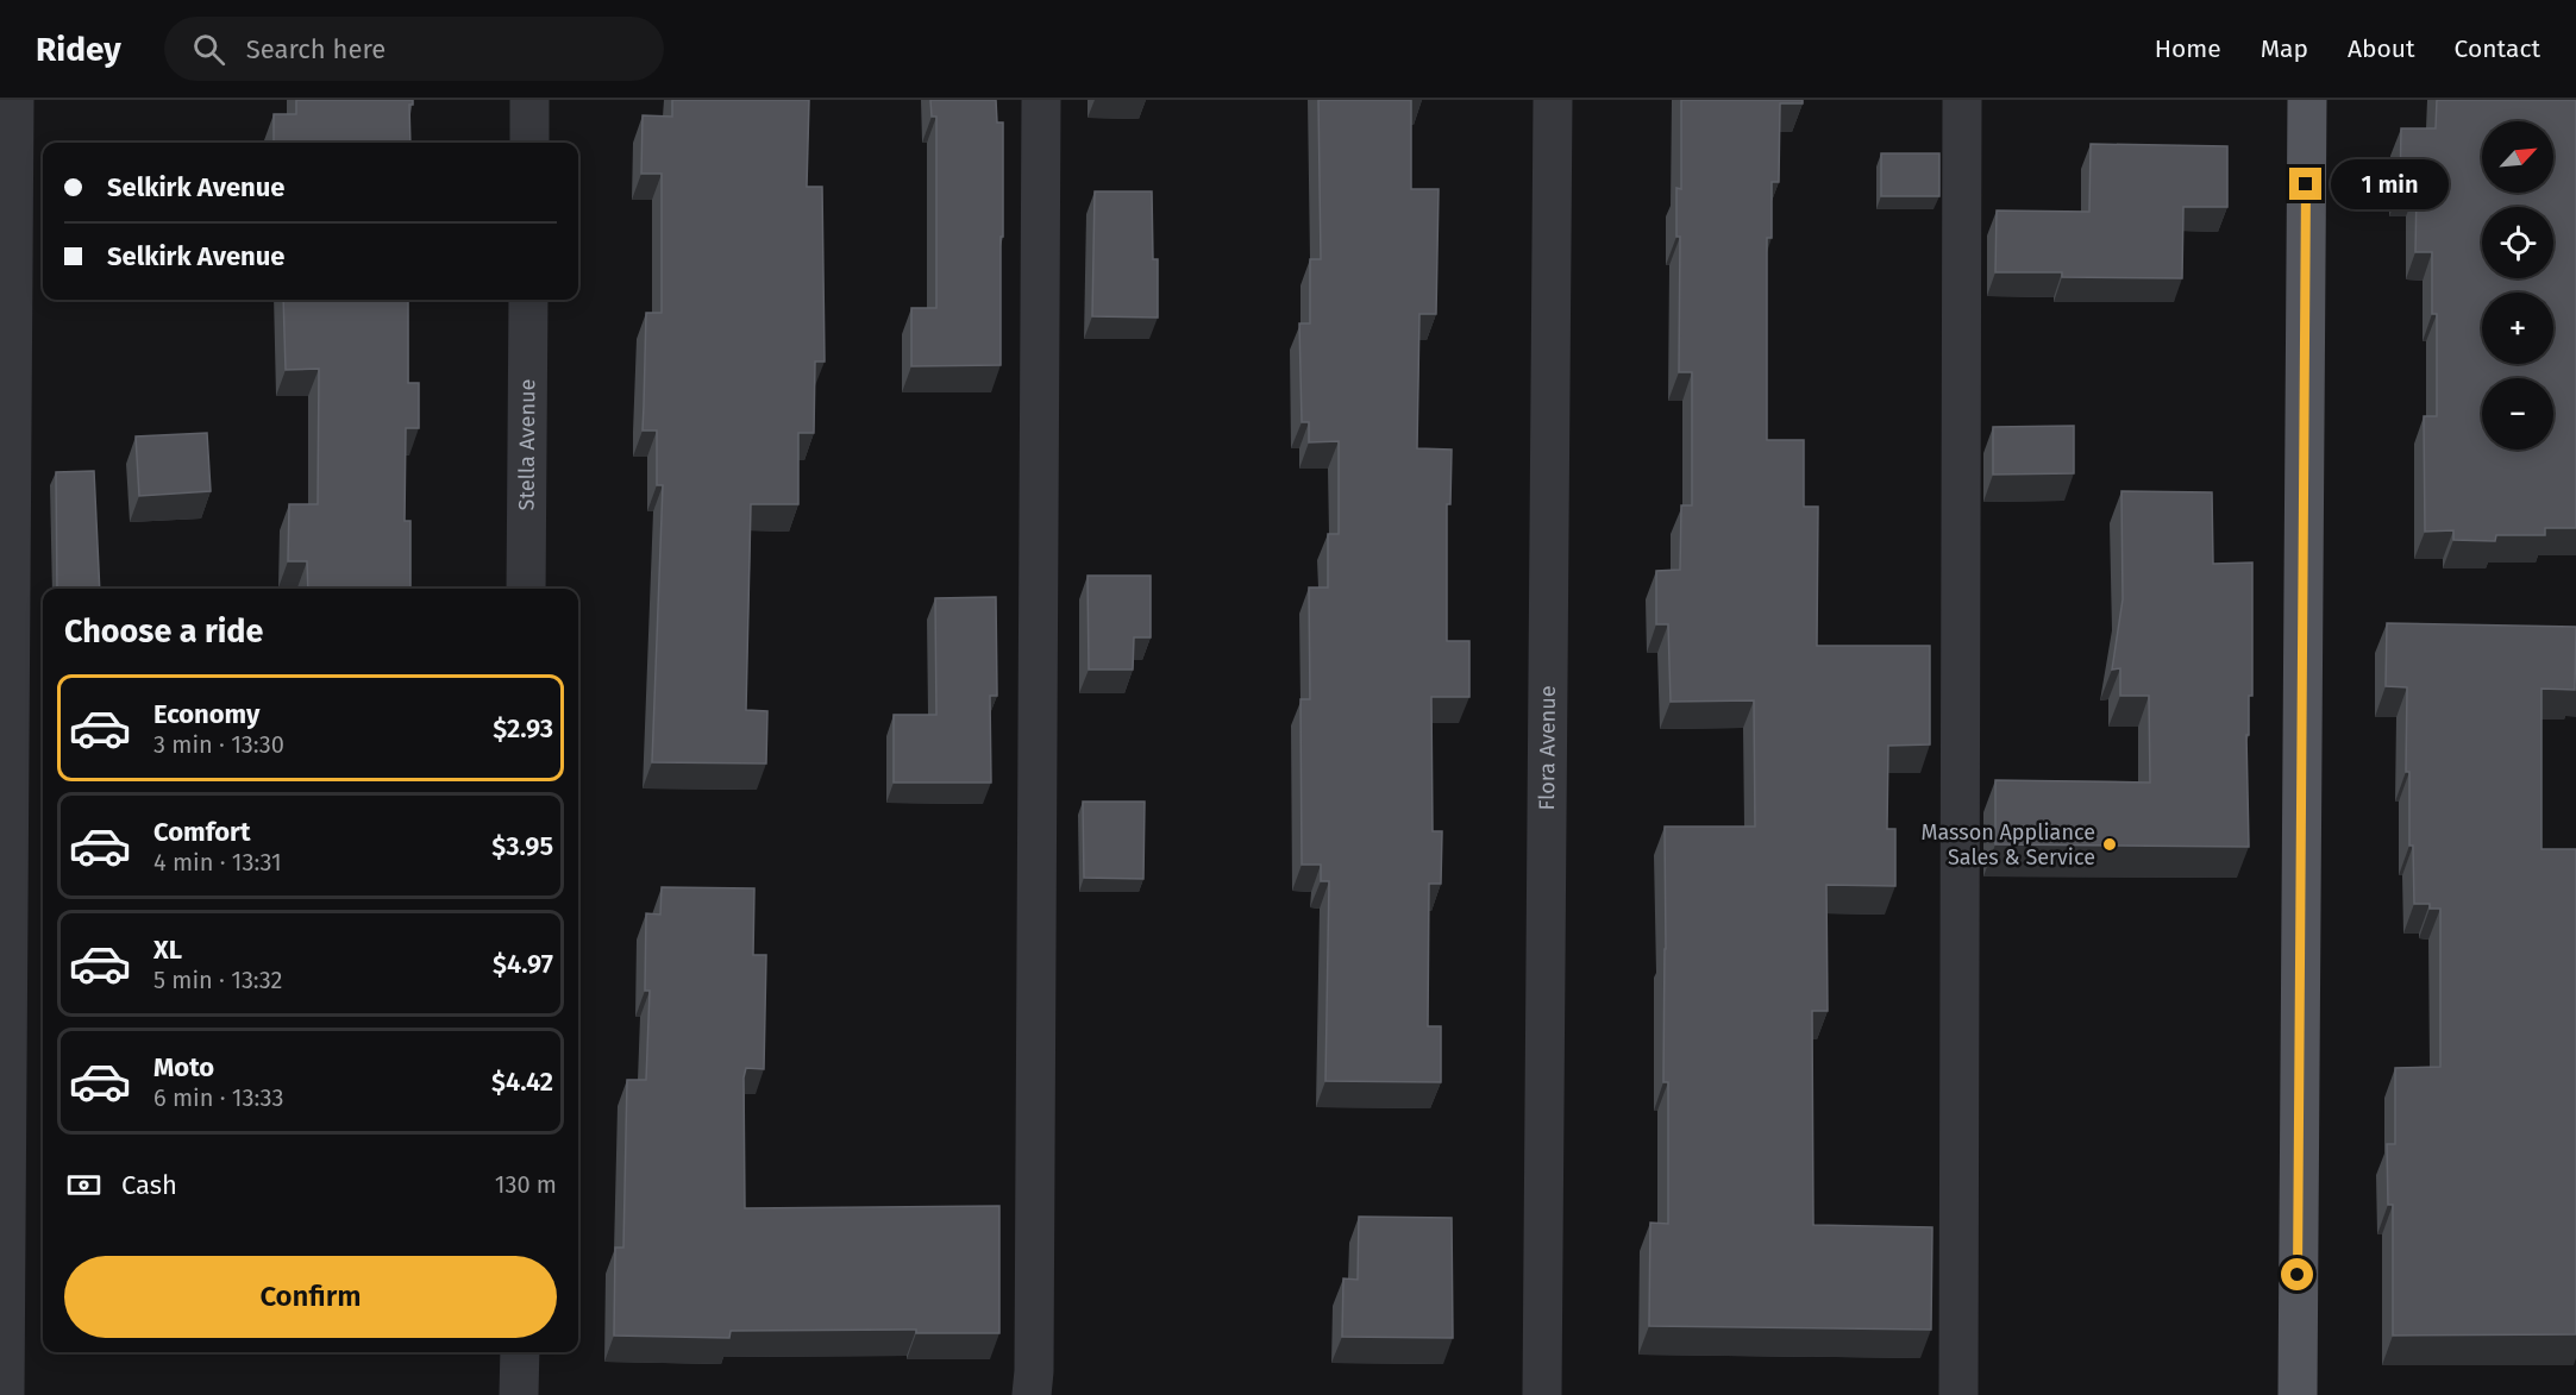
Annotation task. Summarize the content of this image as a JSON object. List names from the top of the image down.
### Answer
{
  "streets": {
    "street": ["Stella Avenue", "Flora Avenue"]
  },
  "places": ["Masson Appliance Sales & Service"],
  "north": "top right",
  "page": {
    "header": "Ridey",
    "search": "Search here",
    "nav": [
      "Home",
      "Map",
      "About",
      "Contact"
    ],
    "map_buttons": ["+", "−"],
    "banner": ["Selkirk Avenue", "Selkirk Avenue"],
    "bubble": "1 min",
    "heading": "Choose a ride",
    "list": [
      {
        "name": "Economy",
        "note": "3 min · 13:30",
        "value": "$2.93"
      },
      {
        "name": "Comfort",
        "note": "4 min · 13:31",
        "value": "$3.95"
      },
      {
        "name": "XL",
        "note": "5 min · 13:32",
        "value": "$4.97"
      },
      {
        "name": "Moto",
        "note": "6 min · 13:33",
        "value": "$4.42"
      }
    ],
    "pay": ["Cash", "130 m"],
    "buttons": "Confirm"
  }
}
